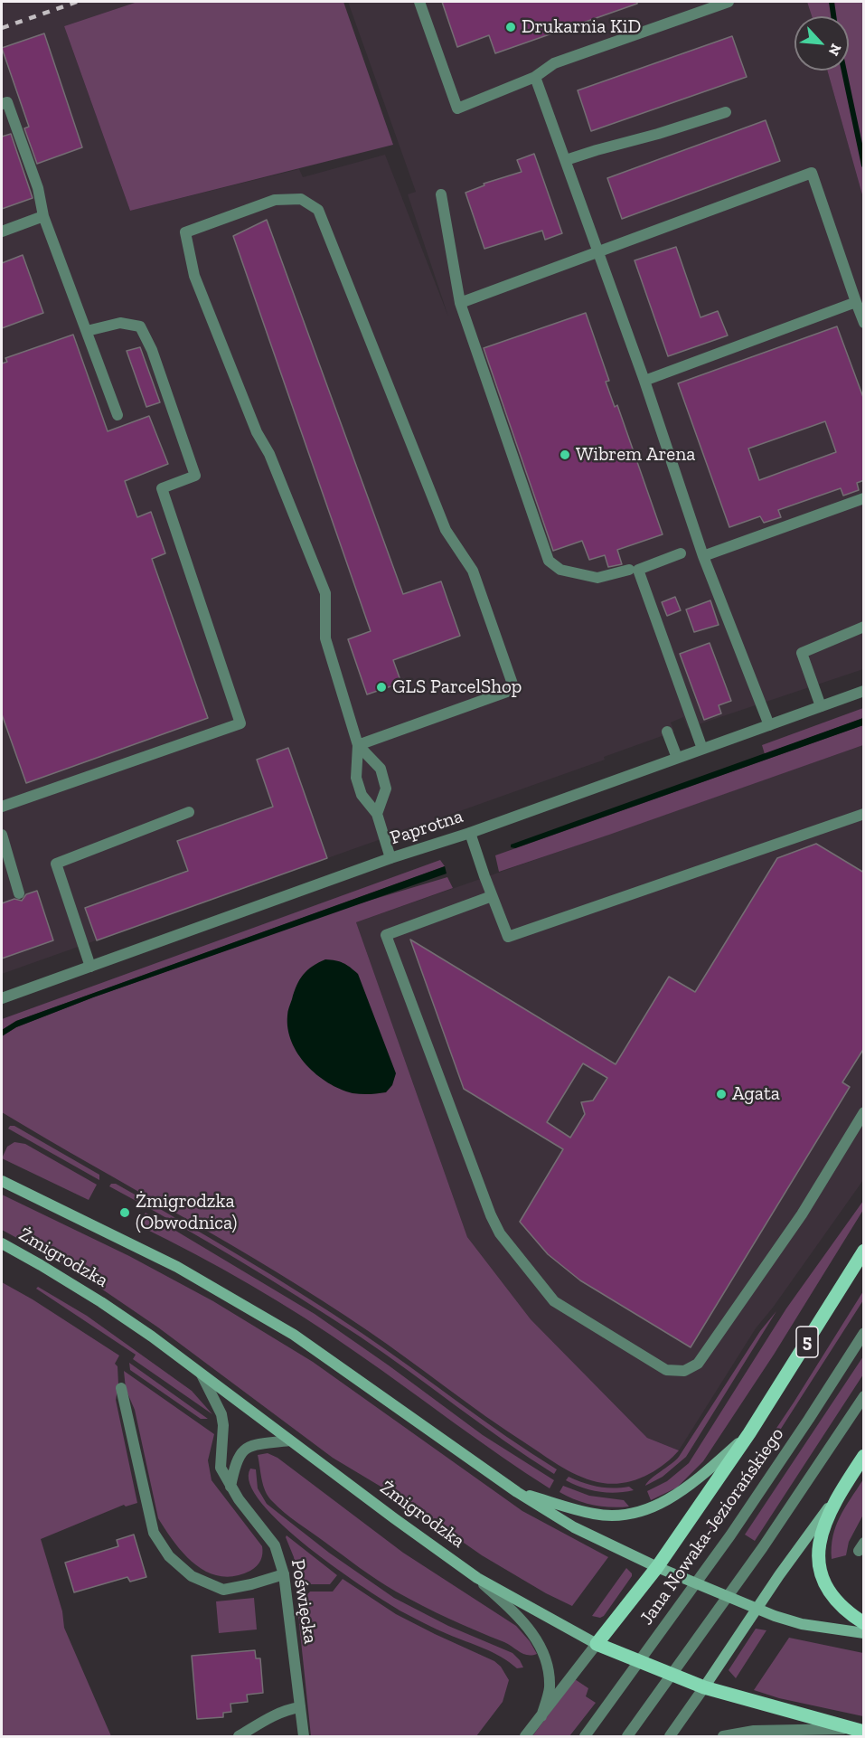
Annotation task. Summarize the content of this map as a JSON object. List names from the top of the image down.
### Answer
{
  "streets": {
    "main road": ["Żmigrodzka", "5"],
    "street": ["Paprotna", "Jana Nowaka-Jeziorańskiego", "Poświęcka"]
  },
  "crossings": [
    ["Żmigrodzka", "5"],
    ["Żmigrodzka", "Poświęcka"]
  ],
  "places": [
    "Drukarnia KiD",
    "Wibrem Arena",
    "GLS ParcelShop",
    "Agata",
    "Żmigrodzka (Obwodnica)"
  ],
  "north": "bottom right"
}
